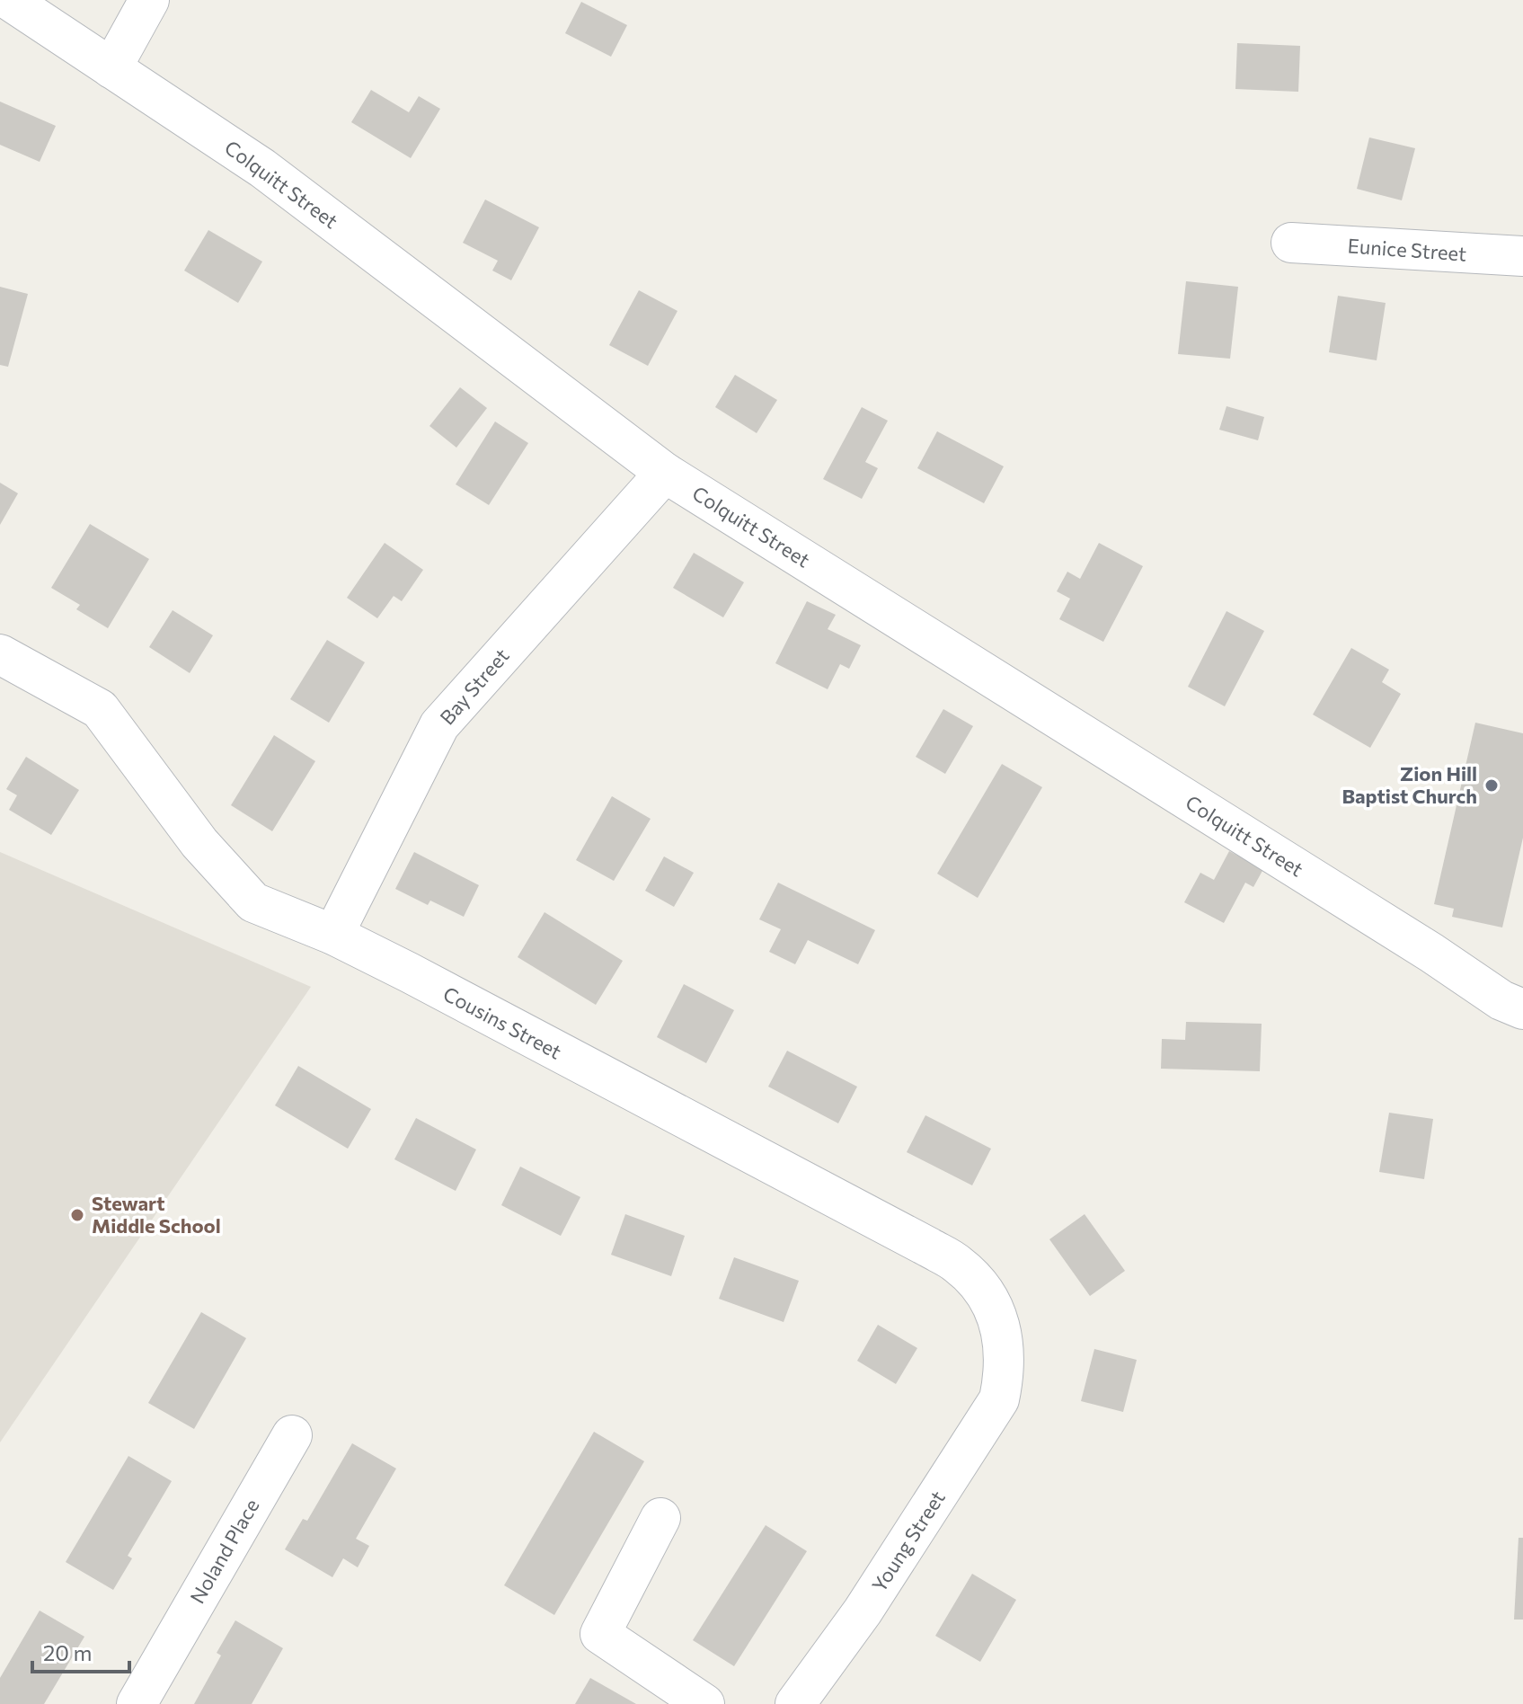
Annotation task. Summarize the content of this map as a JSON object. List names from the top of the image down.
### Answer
{
  "streets": {
    "street": [
      "Colquitt Street",
      "Eunice Street",
      "Bay Street",
      "Cousins Street",
      "Young Street",
      "Noland Place"
    ]
  },
  "crossings": [
    ["Colquitt Street", "Bay Street"],
    ["Bay Street", "Cousins Street"],
    ["Cousins Street", "Young Street"]
  ],
  "places": ["Zion Hill Baptist Church", "Stewart Middle School"],
  "scale_bar": "20 m"
}
